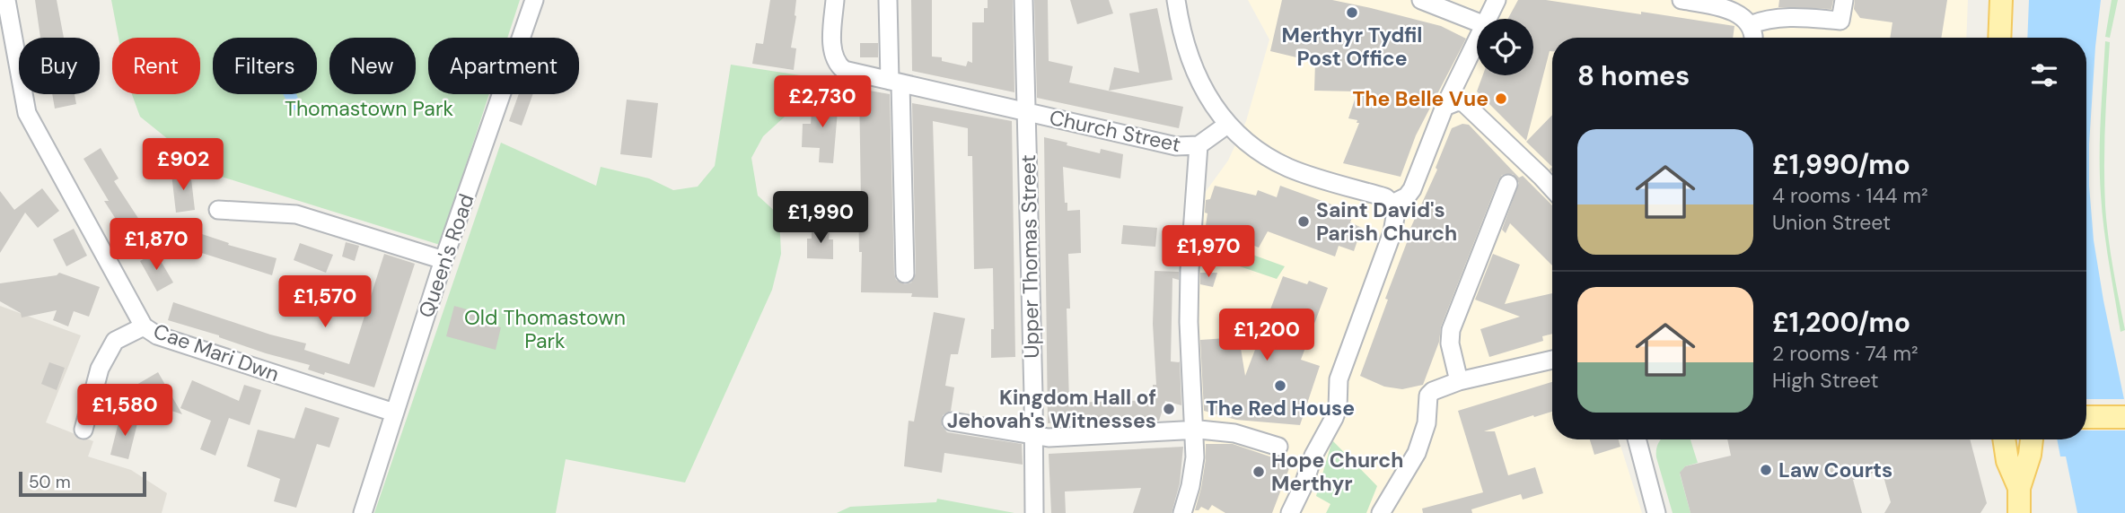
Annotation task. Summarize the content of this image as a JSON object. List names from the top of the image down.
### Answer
{
  "streets": {
    "street": [
      "Church Street",
      "Queen's Road",
      "Upper Thomas Street",
      "Cae Mari Dwn"
    ]
  },
  "crossings": [
    ["Church Street", "Upper Thomas Street"],
    ["Queen's Road", "Cae Mari Dwn"]
  ],
  "parks": ["Thomastown Park", "Old Thomastown Park"],
  "places": [
    "Merthyr Tydfil Post Office",
    "The Belle Vue",
    "Saint David's Parish Church",
    "The Red House",
    "Kingdom Hall of Jehovah's Witnesses",
    "Law Courts",
    "Hope Church Merthyr"
  ],
  "scale_bar": "50 m",
  "page": {
    "chip": [
      "Buy",
      "Rent",
      "Filters",
      "New",
      "Apartment"
    ],
    "heading": "8 homes",
    "price": [
      "£2,730",
      "£902",
      "£1,990",
      "£1,870",
      "£1,970",
      "£1,570",
      "£1,200",
      "£1,580"
    ],
    "list": [
      {
        "name": "£1,990/mo",
        "note": "4 rooms · 144 m² · Union Street"
      },
      {
        "name": "£1,200/mo",
        "note": "2 rooms · 74 m² · High Street"
      }
    ],
    "scale": "50 m"
  }
}
